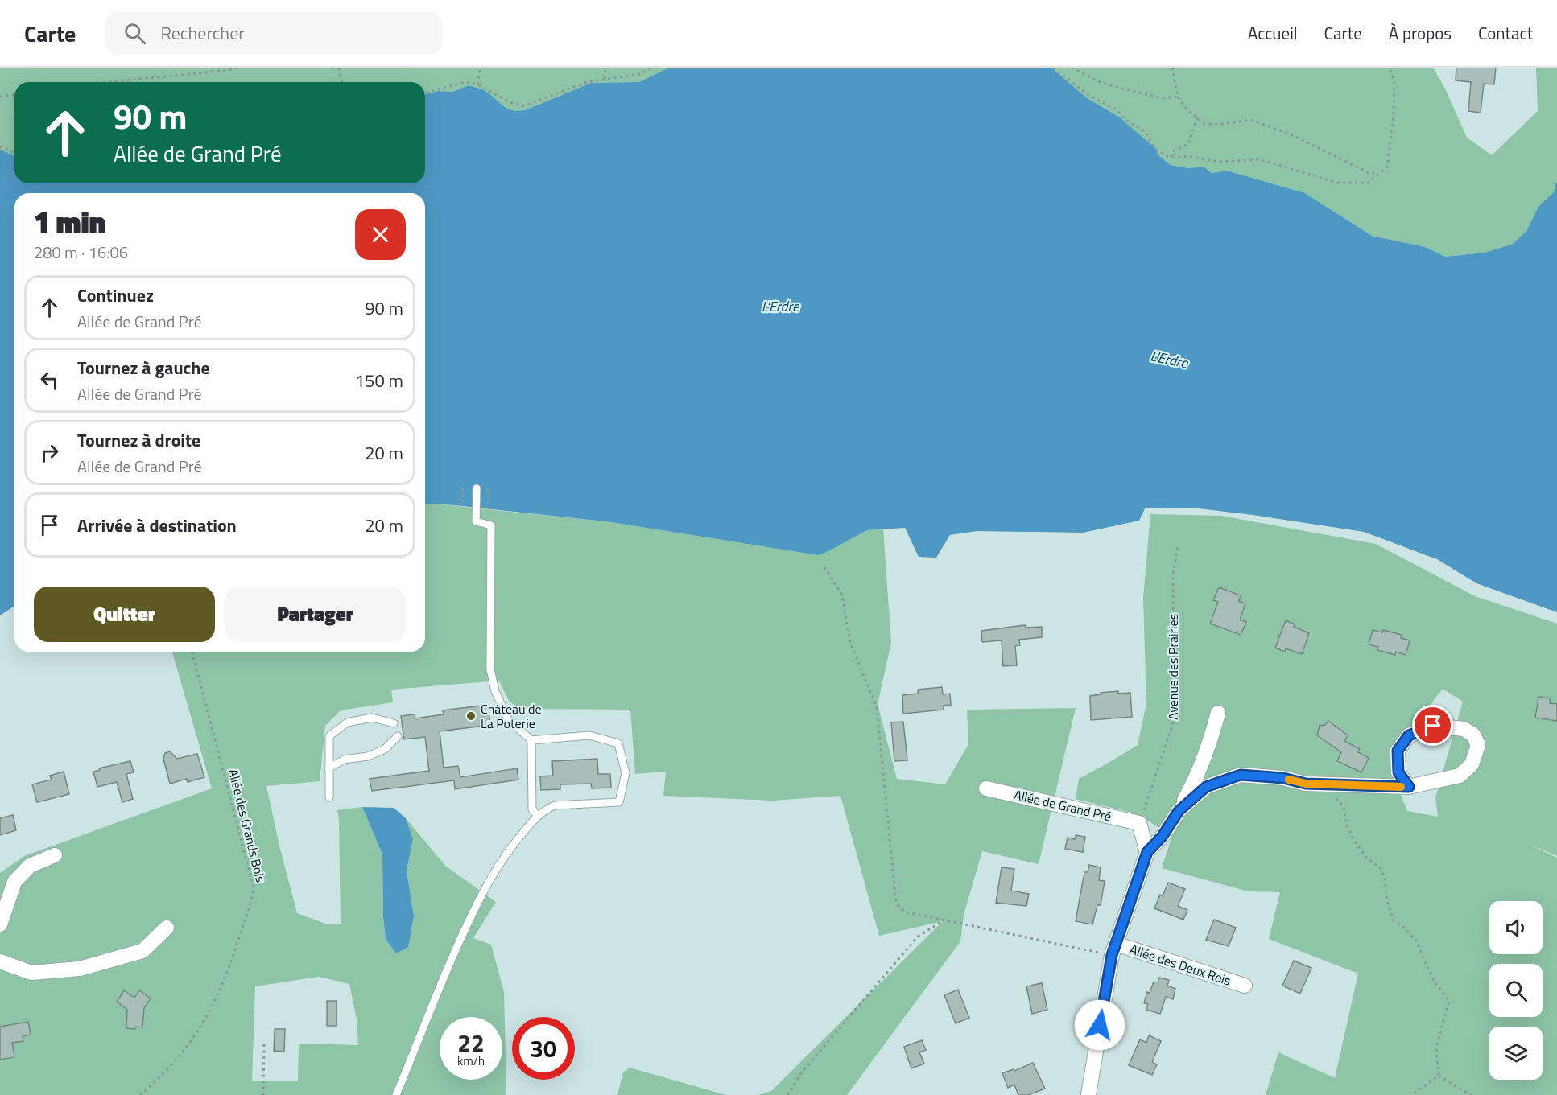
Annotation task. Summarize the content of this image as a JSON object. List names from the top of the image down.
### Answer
{
  "streets": {
    "street": ["Allée de Grand Pré", "Allée des Deux Rois"],
    "path": ["Avenue des Prairies", "Allée des Grands Bois"]
  },
  "crossings": [
    ["Avenue des Prairies", "Allée de Grand Pré"]
  ],
  "water": ["L'Erdre"],
  "places": ["Château de La Poterie"],
  "page": {
    "header": "Carte",
    "search": "Rechercher",
    "nav": [
      "Accueil",
      "Carte",
      "À propos",
      "Contact"
    ],
    "turn": ["90 m", "Allée de Grand Pré"],
    "heading": ["1 min", "280 m · 16:06"],
    "list": [
      {
        "name": "Continuez",
        "note": "Allée de Grand Pré",
        "value": "90 m"
      },
      {
        "name": "Tournez à gauche",
        "note": "Allée de Grand Pré",
        "value": "150 m"
      },
      {
        "name": "Tournez à droite",
        "note": "Allée de Grand Pré",
        "value": "20 m"
      },
      {
        "name": "Arrivée à destination",
        "value": "20 m"
      }
    ],
    "buttons": ["Quitter", "Partager"],
    "speed": "22 km/h",
    "limit": "30"
  }
}
